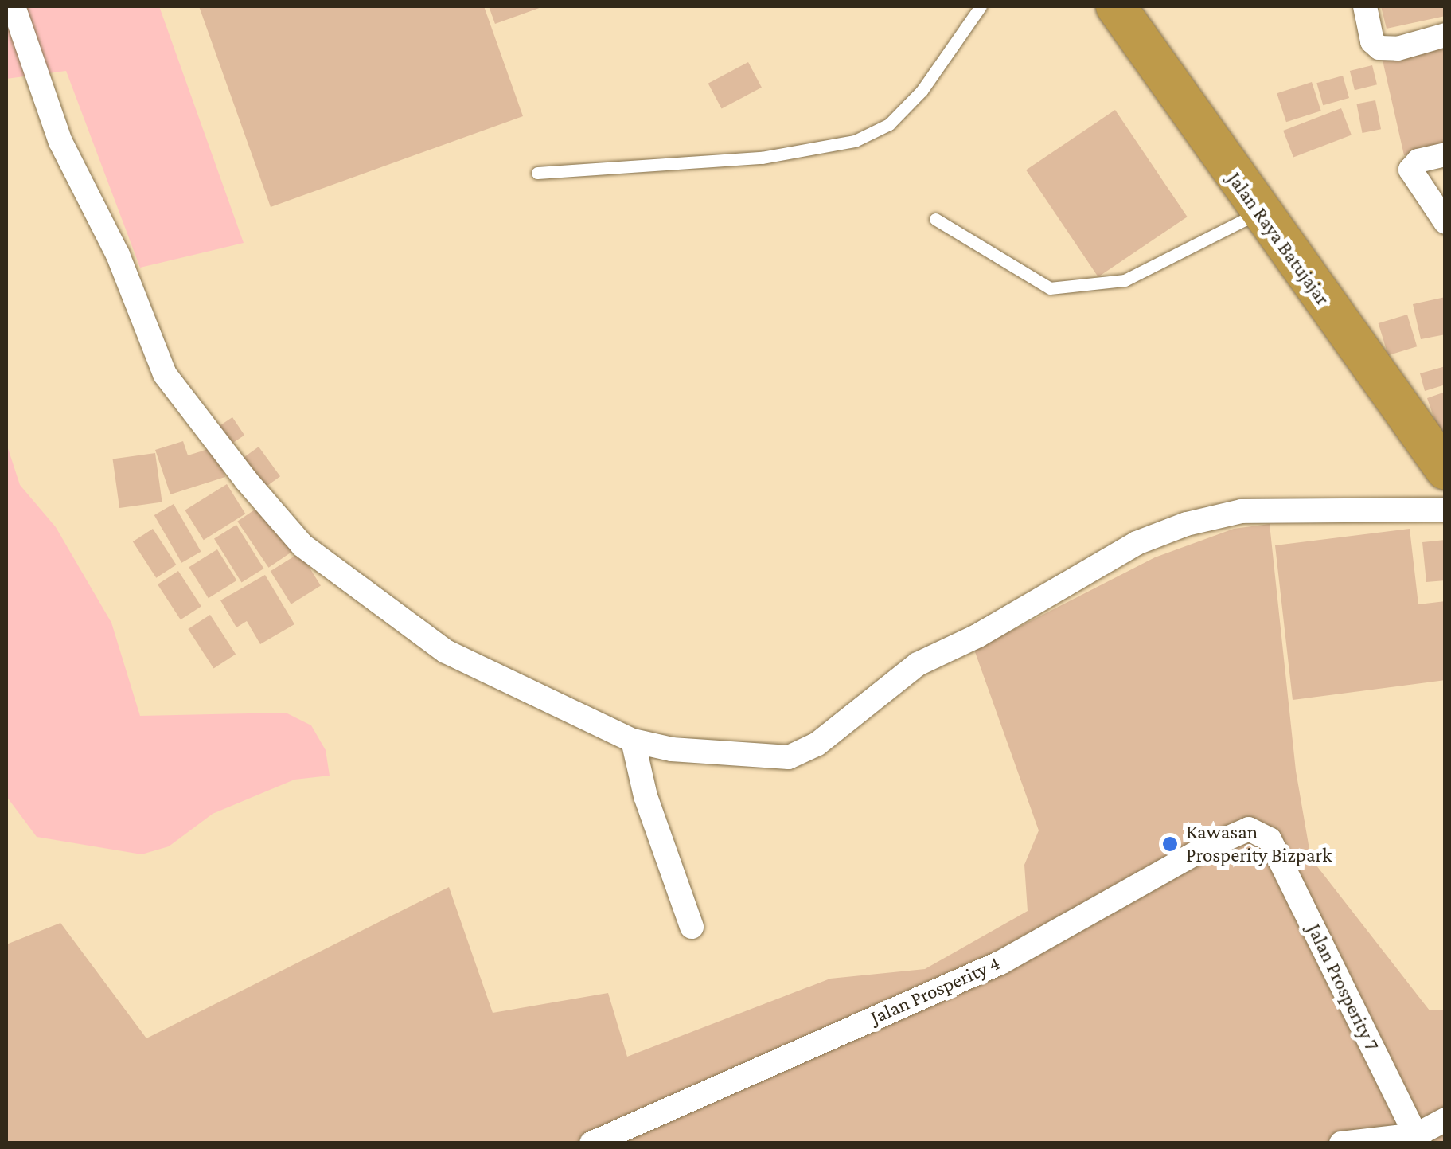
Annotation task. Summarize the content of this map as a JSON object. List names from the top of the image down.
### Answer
{
  "streets": {
    "highway": ["Jalan Raya Batujajar"],
    "street": ["Jalan Prosperity 7", "Jalan Prosperity 4"]
  },
  "crossings": [
    ["Jalan Prosperity 7", "Jalan Prosperity 4"]
  ],
  "places": ["Kawasan Prosperity Bizpark"]
}
